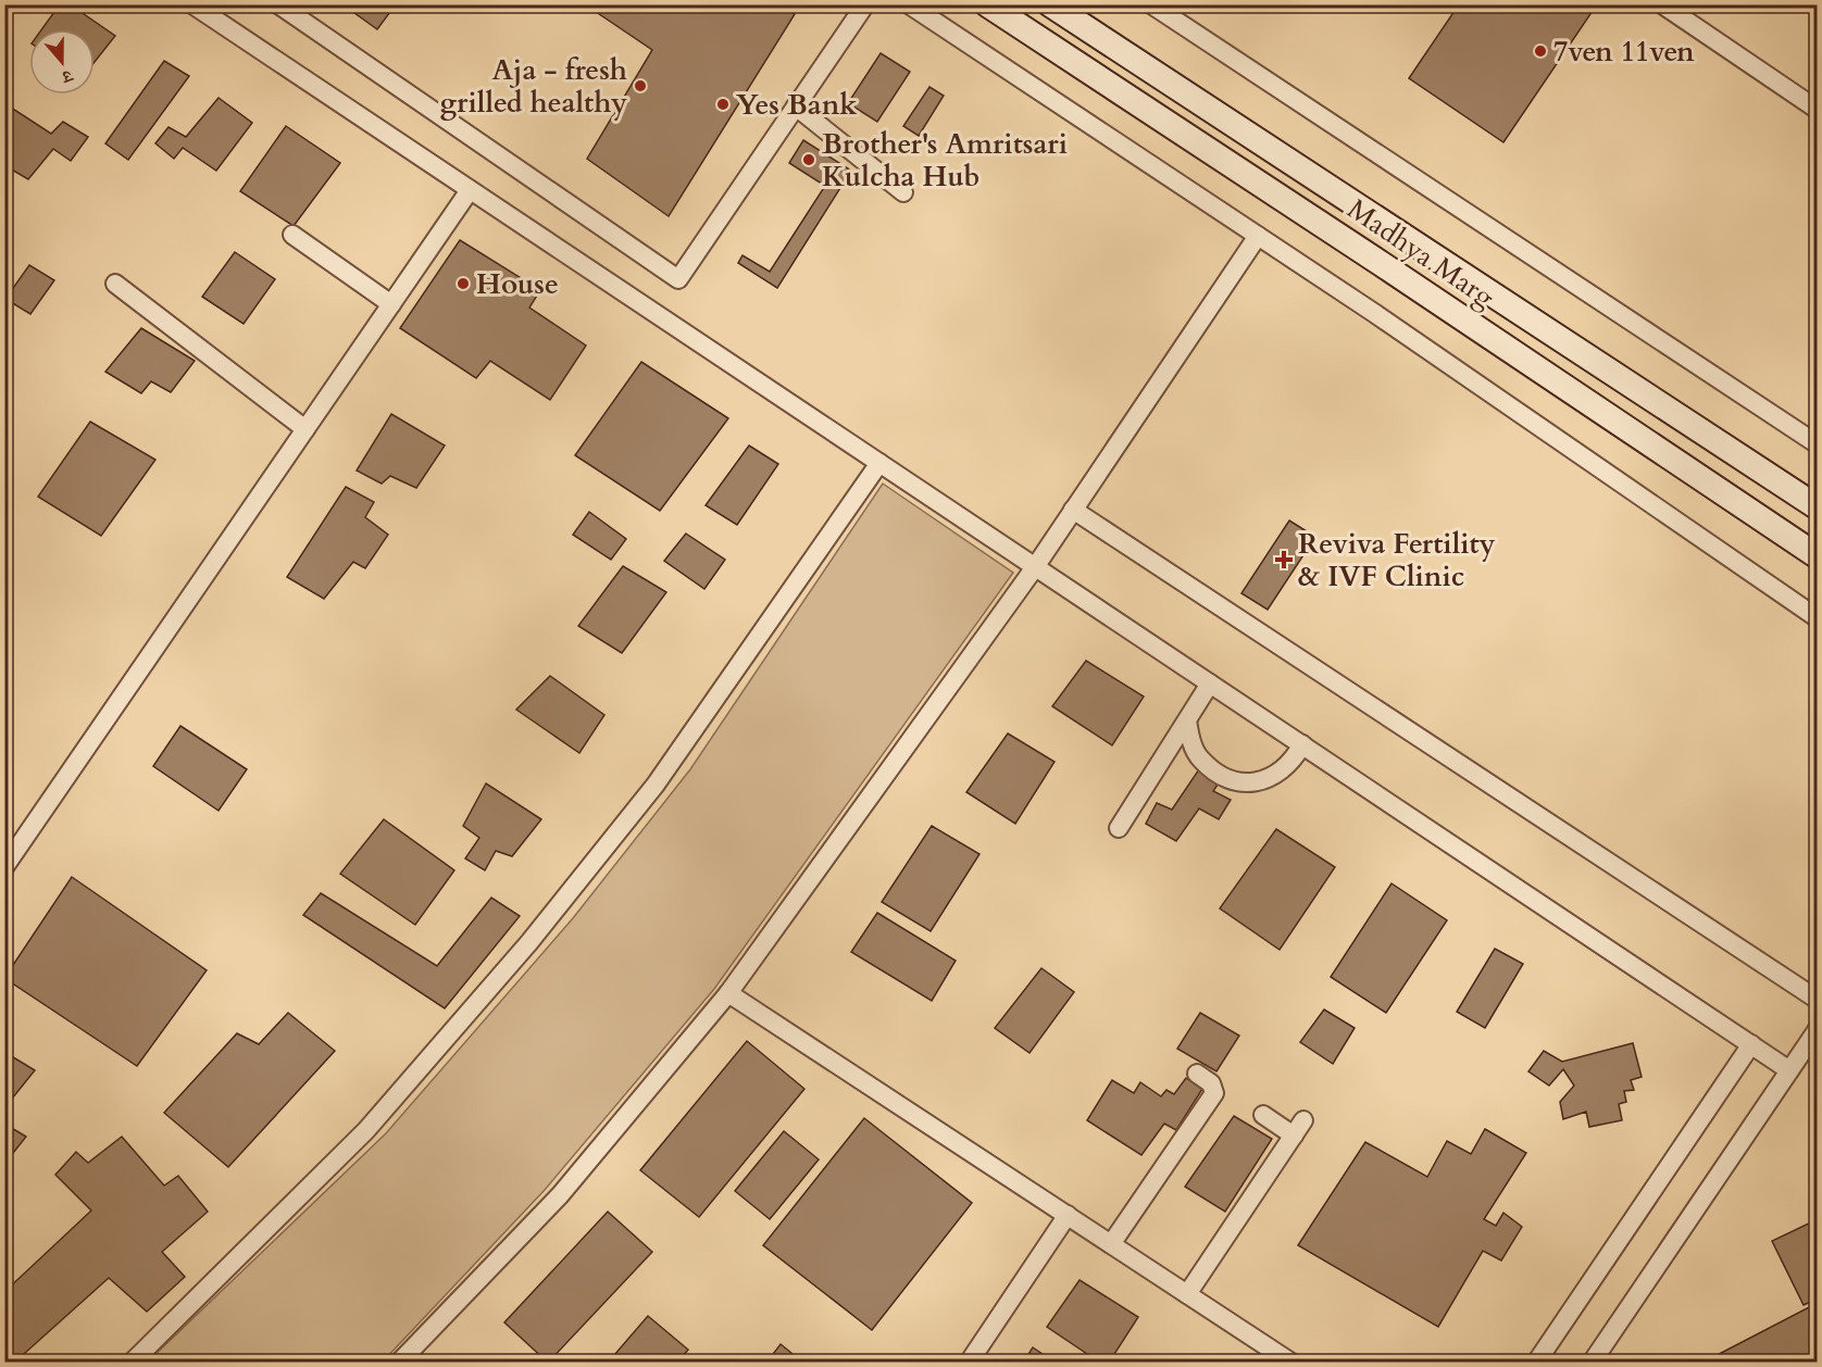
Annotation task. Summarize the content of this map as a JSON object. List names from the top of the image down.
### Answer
{
  "streets": {
    "main road": ["Madhya Marg"]
  },
  "places": {
    "other": [
      "7ven 11ven",
      "Aja - fresh grilled healthy",
      "Yes Bank",
      "Brother's Amritsari Kulcha Hub",
      "House"
    ],
    "health": ["Reviva Fertility & IVF Clinic"]
  },
  "north": "bottom"
}
